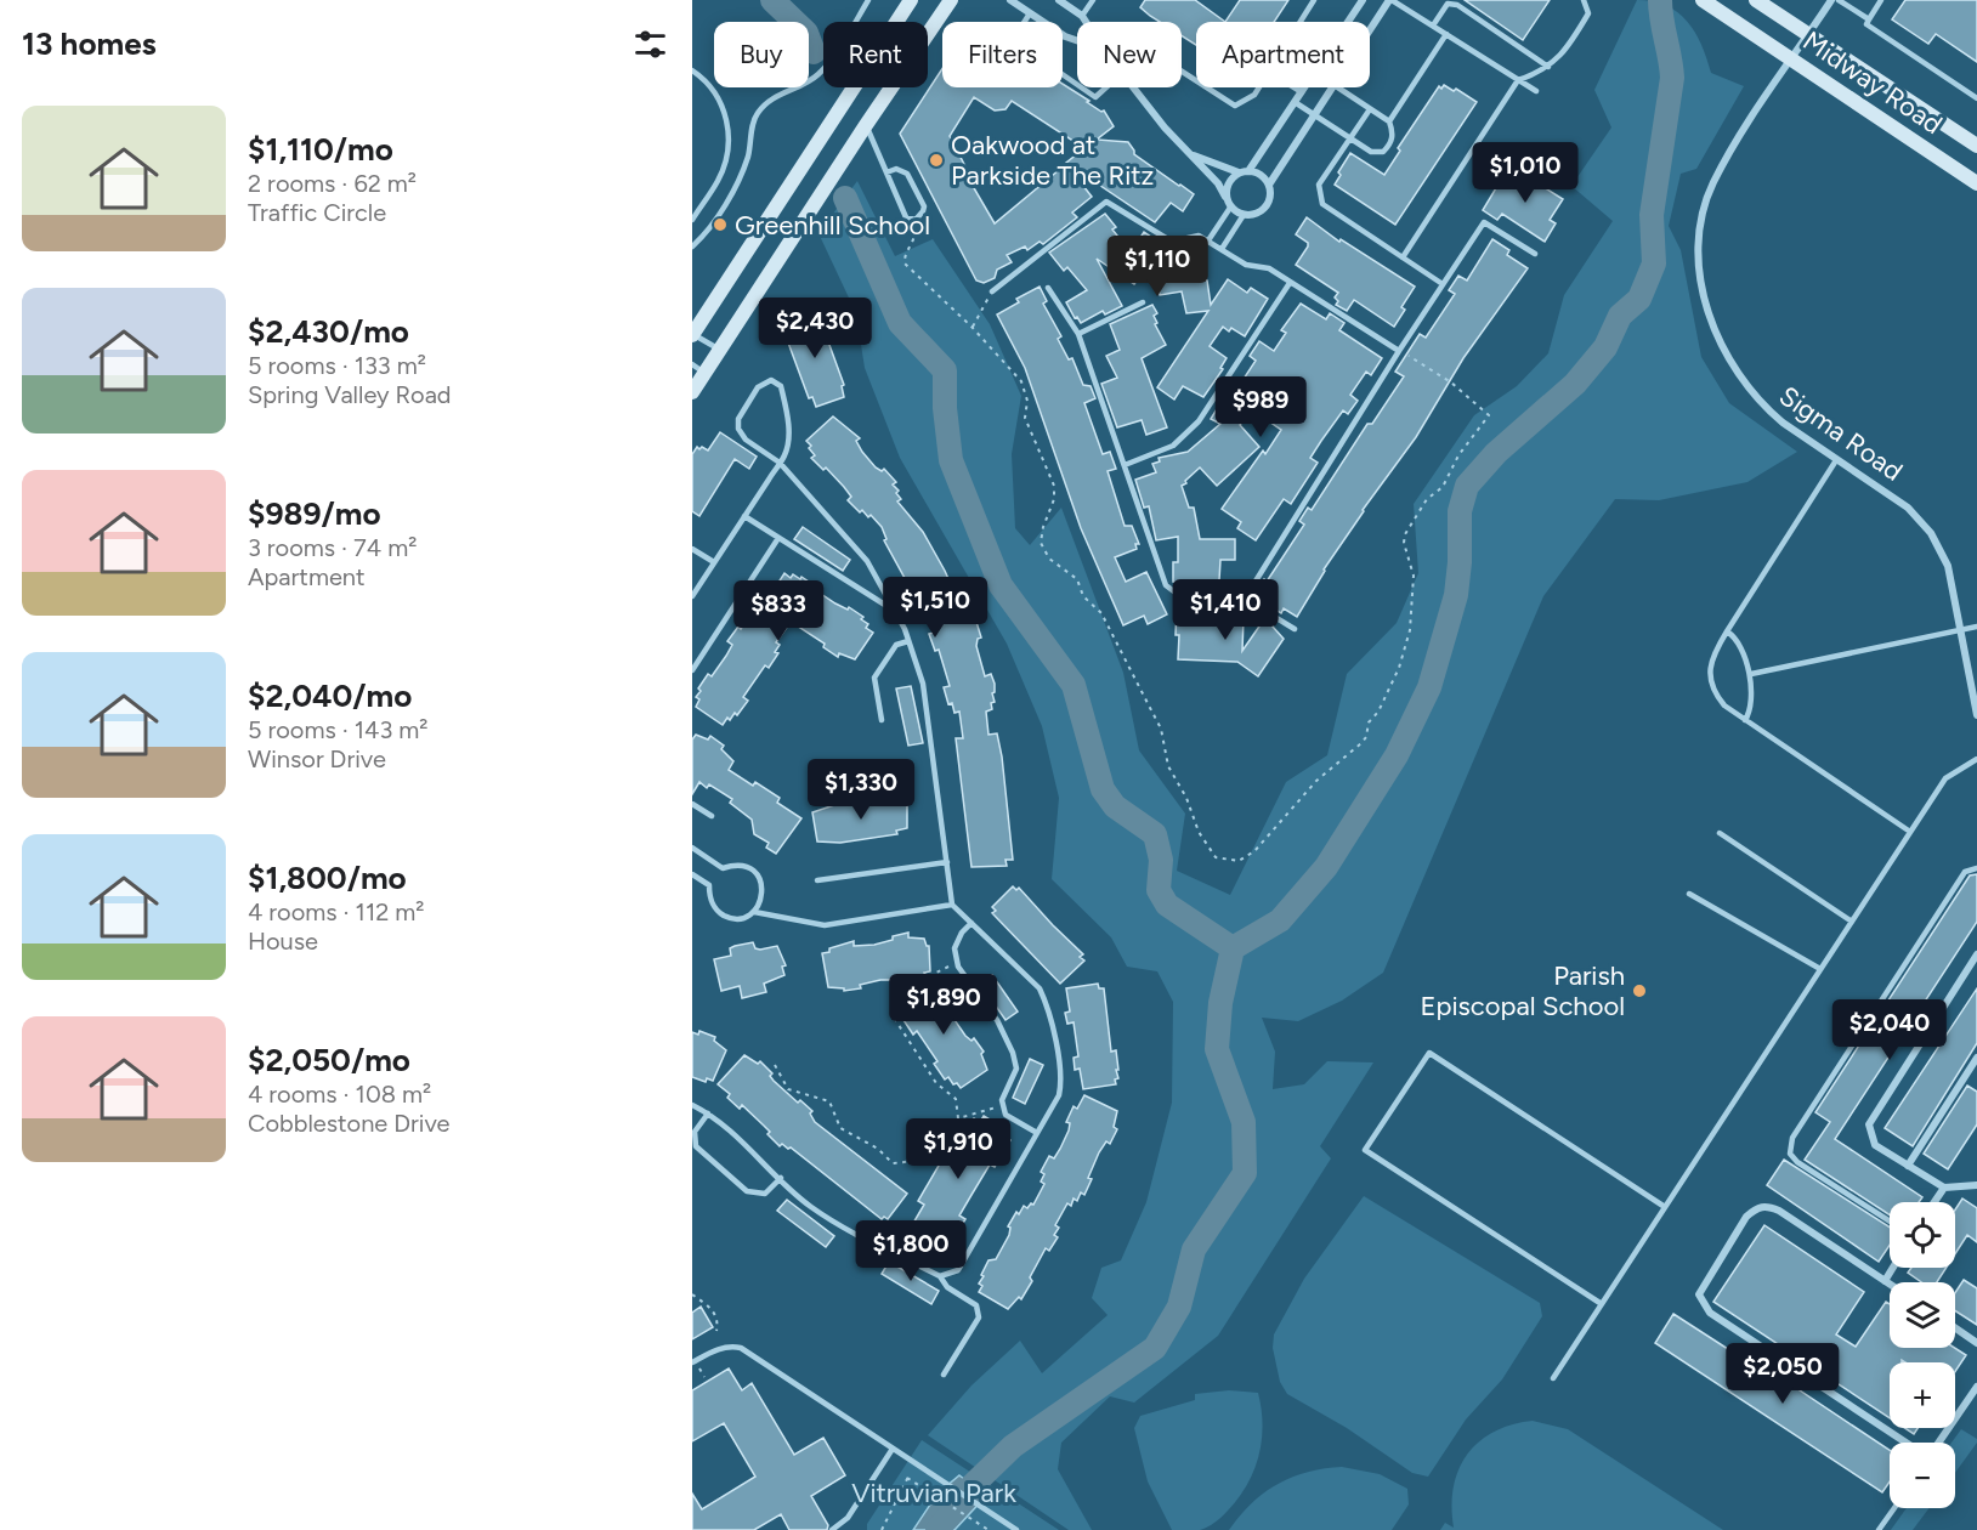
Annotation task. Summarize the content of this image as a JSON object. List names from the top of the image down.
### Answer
{
  "streets": {
    "main road": ["Midway Road"],
    "street": ["Sigma Road"]
  },
  "crossings": [
    ["Midway Road", "Sigma Road"]
  ],
  "parks": ["Vitruvian Park"],
  "places": ["Oakwood at Parkside The Ritz", "Greenhill School", "Parish Episcopal School"],
  "page": {
    "heading": "13 homes",
    "chip": [
      "Buy",
      "Rent",
      "Filters",
      "New",
      "Apartment"
    ],
    "list": [
      {
        "name": "$1,110/mo",
        "note": "2 rooms · 62 m² · Traffic Circle"
      },
      {
        "name": "$2,430/mo",
        "note": "5 rooms · 133 m² · Spring Valley Road"
      },
      {
        "name": "$989/mo",
        "note": "3 rooms · 74 m² · Apartment"
      },
      {
        "name": "$2,040/mo",
        "note": "5 rooms · 143 m² · Winsor Drive"
      },
      {
        "name": "$1,800/mo",
        "note": "4 rooms · 112 m² · House"
      },
      {
        "name": "$2,050/mo",
        "note": "4 rooms · 108 m² · Cobblestone Drive"
      }
    ],
    "price": [
      "$1,010",
      "$1,110",
      "$2,430",
      "$989",
      "$1,510",
      "$1,410",
      "$833",
      "$1,330",
      "$1,890",
      "$2,040",
      "$1,910",
      "$1,800",
      "$2,050"
    ],
    "map_buttons": ["+", "−"]
  }
}
